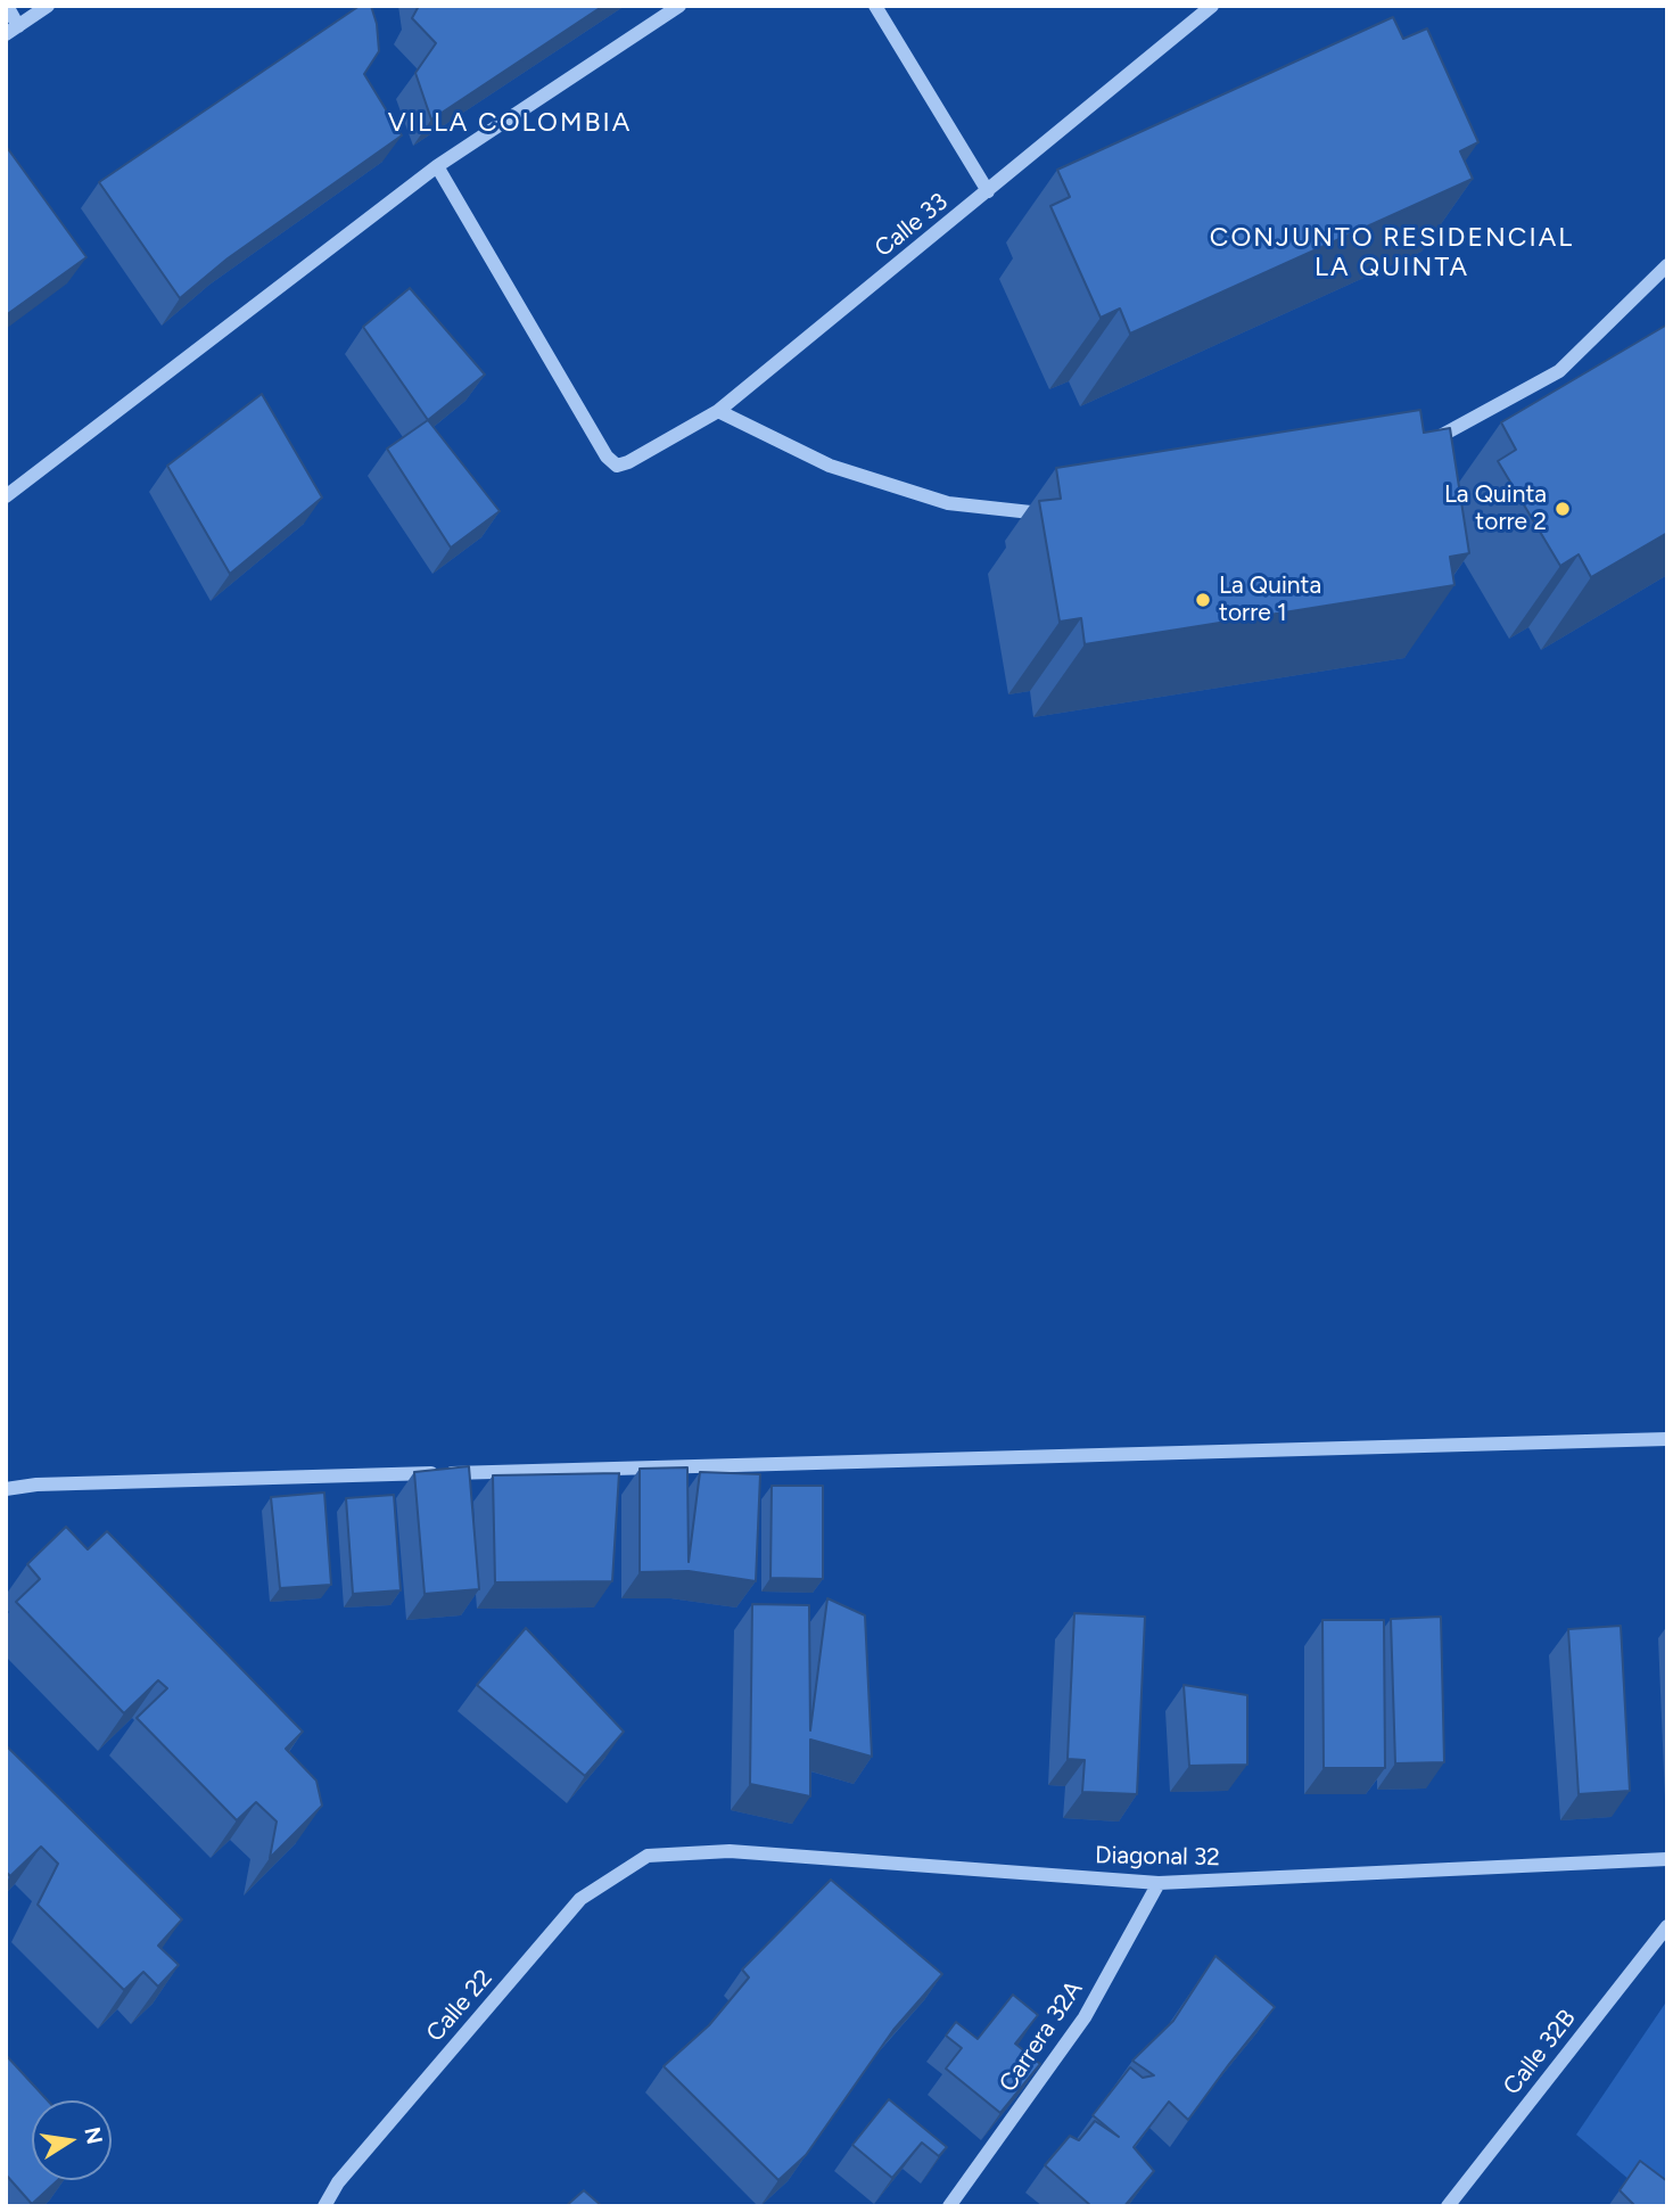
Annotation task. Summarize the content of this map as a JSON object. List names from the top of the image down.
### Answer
{
  "streets": {
    "street": [
      "Calle 33",
      "Diagonal 32",
      "Calle 22",
      "Carrera 32A",
      "Calle 32B"
    ]
  },
  "crossings": [
    ["Diagonal 32", "Calle 22"],
    ["Diagonal 32", "Carrera 32A"]
  ],
  "districts": ["VILLA COLOMBIA", "CONJUNTO RESIDENCIAL LA QUINTA"],
  "places": ["La Quinta torre 2", "La Quinta torre 1"],
  "north": "right"
}
